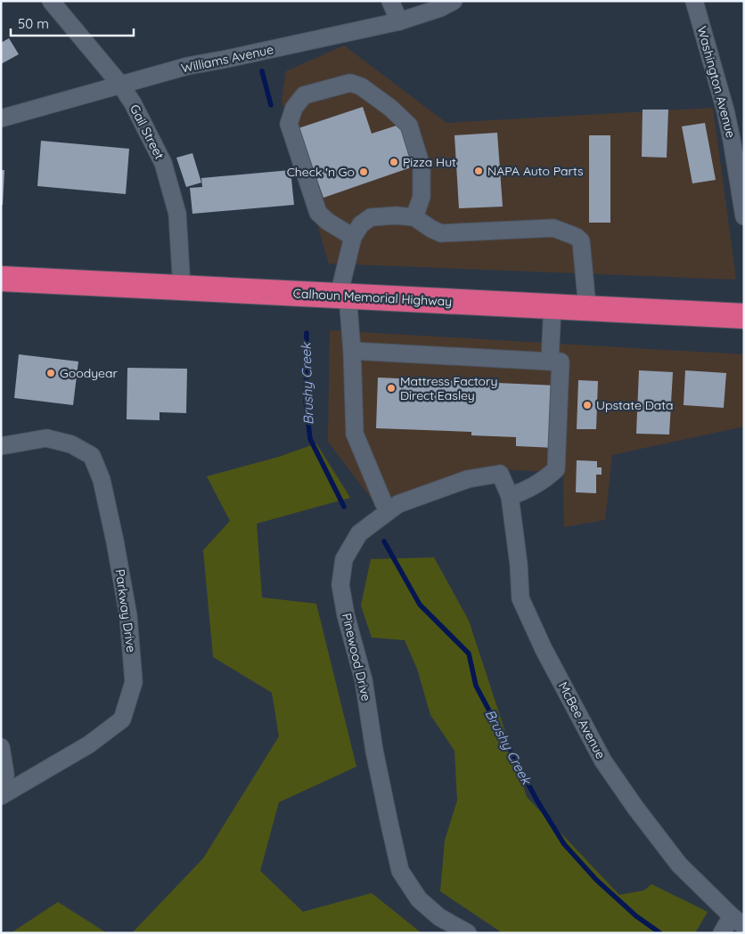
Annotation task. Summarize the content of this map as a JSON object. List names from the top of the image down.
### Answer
{
  "streets": {
    "highway": ["Calhoun Memorial Highway"],
    "street": [
      "Williams Avenue",
      "Washington Avenue",
      "Gail Street",
      "Parkway Drive",
      "Pinewood Drive",
      "McBee Avenue"
    ]
  },
  "crossings": [
    ["Williams Avenue", "Gail Street"],
    ["Gail Street", "Calhoun Memorial Highway"],
    ["Pinewood Drive", "McBee Avenue"]
  ],
  "water": ["Brushy Creek"],
  "places": [
    "Pizza Hut",
    "NAPA Auto Parts",
    "Check 'n Go",
    "Goodyear",
    "Mattress Factory Direct Easley",
    "Upstate Data"
  ],
  "scale_bar": "50 m"
}
